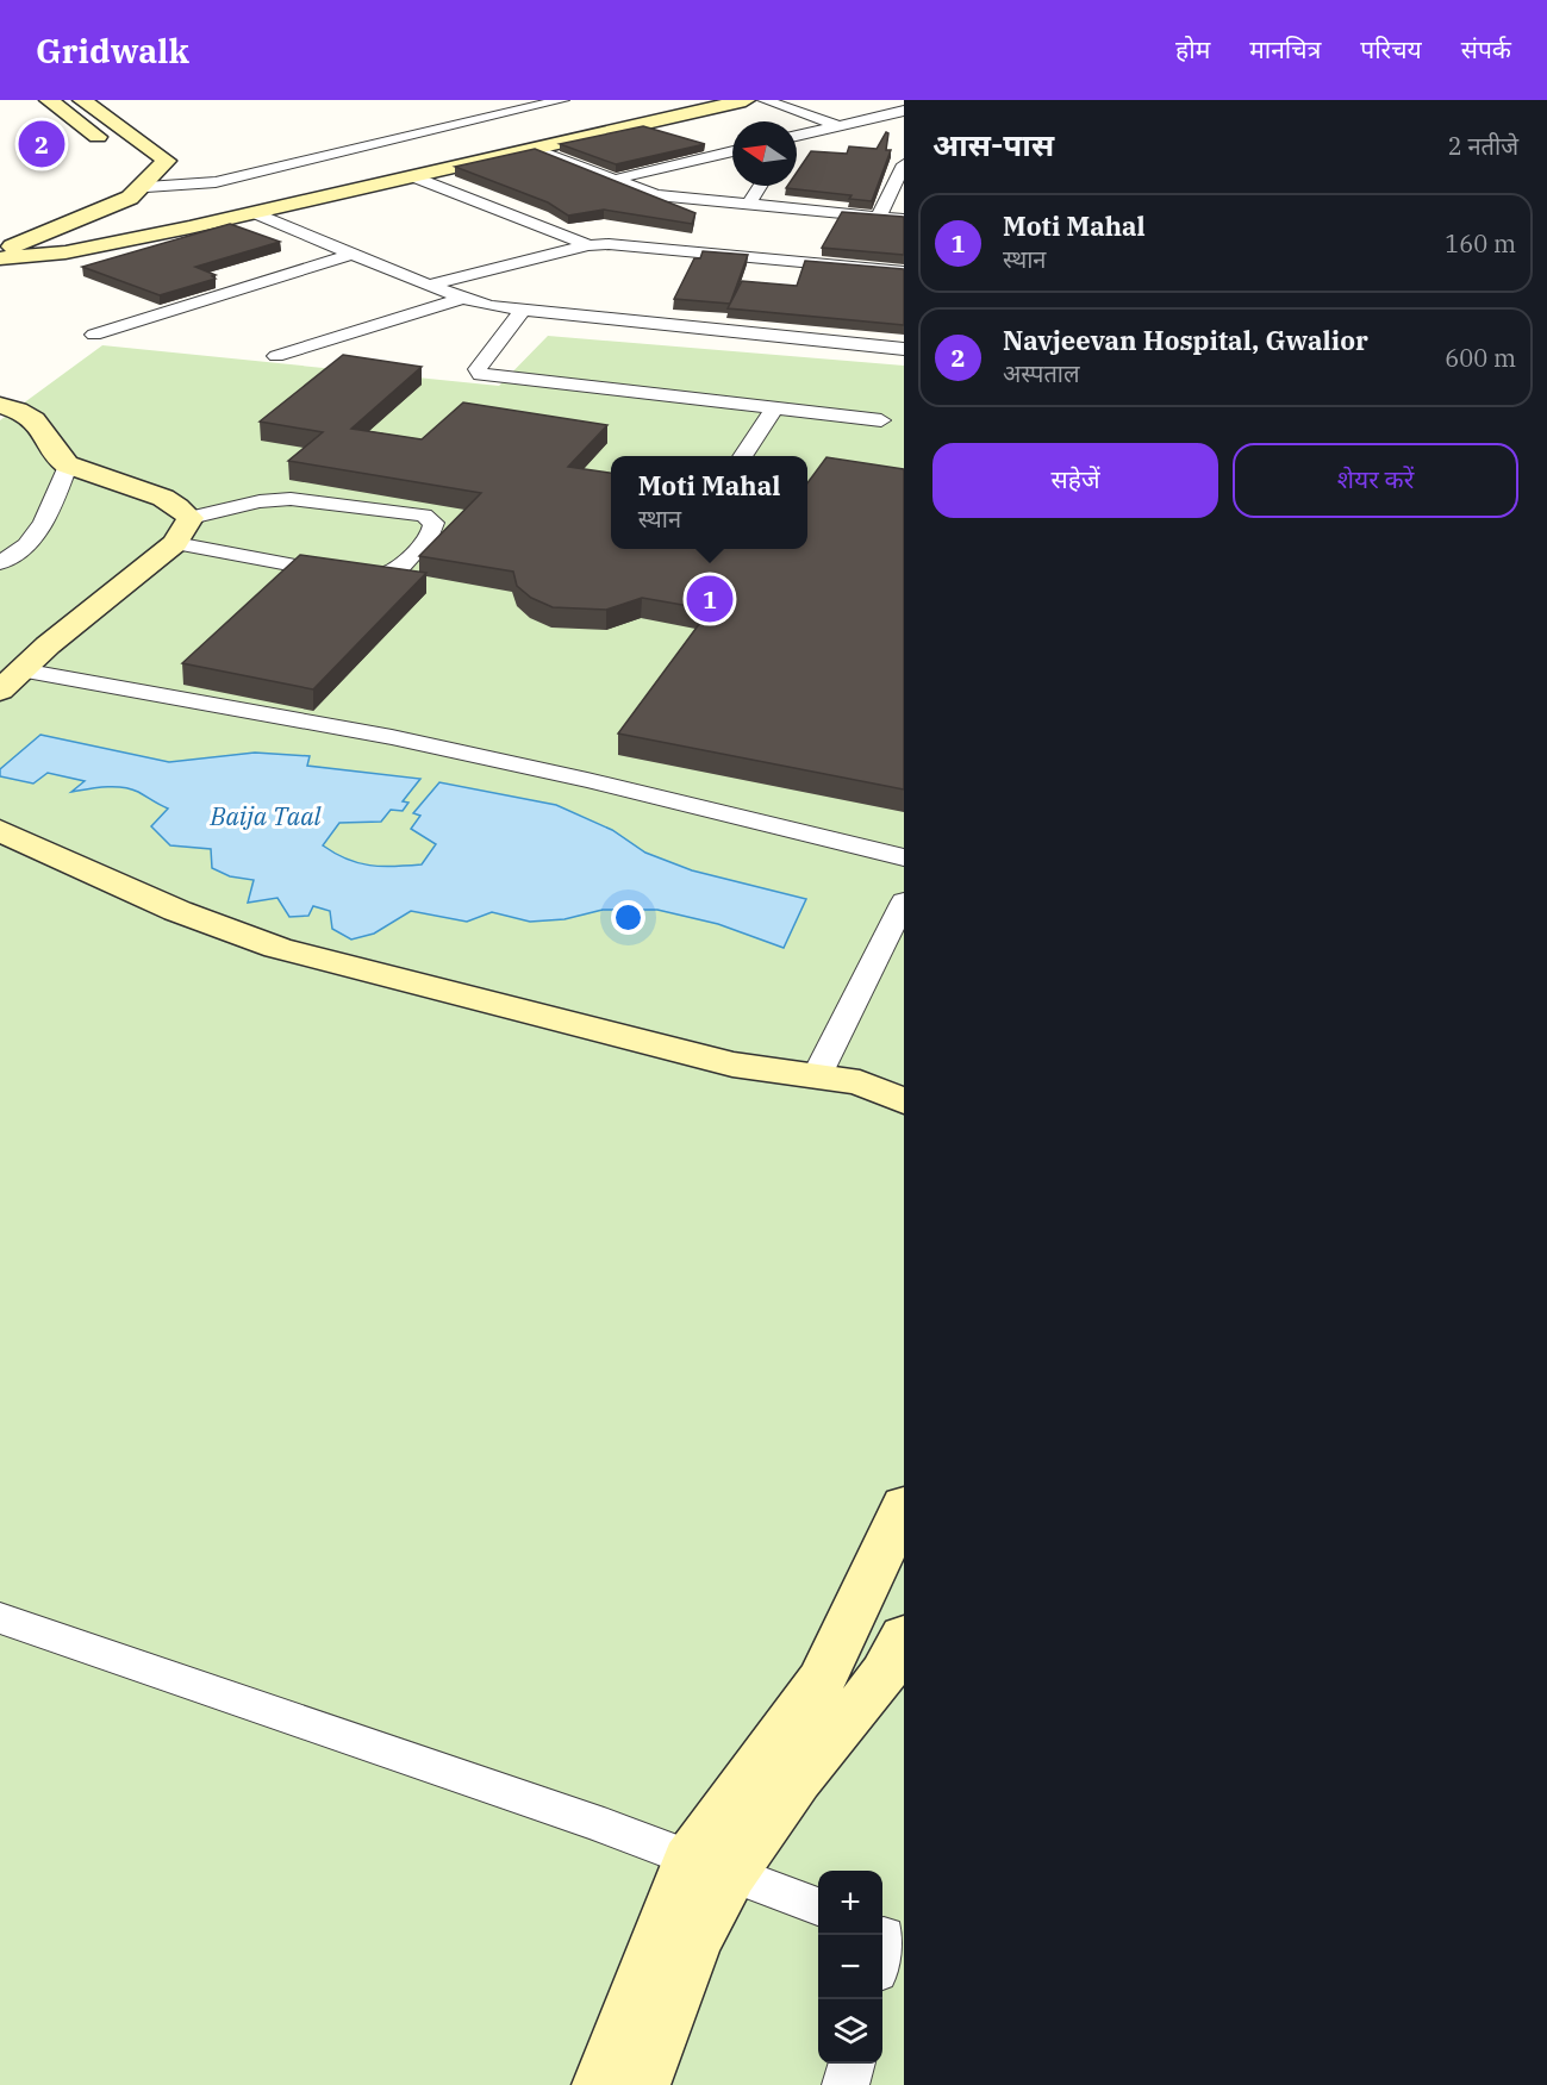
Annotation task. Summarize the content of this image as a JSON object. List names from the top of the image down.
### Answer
{
  "water": ["Baija Taal"],
  "north": "left",
  "page": {
    "header": "Gridwalk",
    "nav": [
      "होम",
      "मानचित्र",
      "परिचय",
      "संपर्क"
    ],
    "heading": ["आस-पास", "2 नतीजे"],
    "pins": ["2", "1"],
    "list": [
      {
        "mark": "1",
        "name": "Moti Mahal",
        "note": "स्थान",
        "value": "160 m"
      },
      {
        "mark": "2",
        "name": "Navjeevan Hospital, Gwalior",
        "note": "अस्पताल",
        "value": "600 m"
      }
    ],
    "buttons": ["सहेजें", "शेयर करें"],
    "popup": ["Moti Mahal", "स्थान"],
    "map_buttons": ["+", "−"]
  }
}
